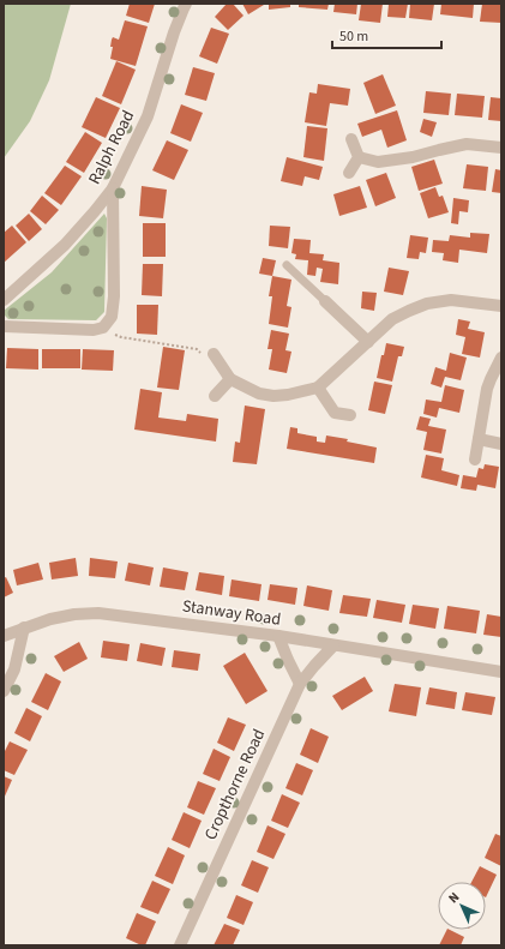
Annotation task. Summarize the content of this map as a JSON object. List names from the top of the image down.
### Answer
{
  "streets": {
    "street": ["Ralph Road", "Stanway Road", "Cropthorne Road"]
  },
  "crossings": [
    ["Stanway Road", "Cropthorne Road"]
  ],
  "scale_bar": "50 m",
  "north": "top left"
}
